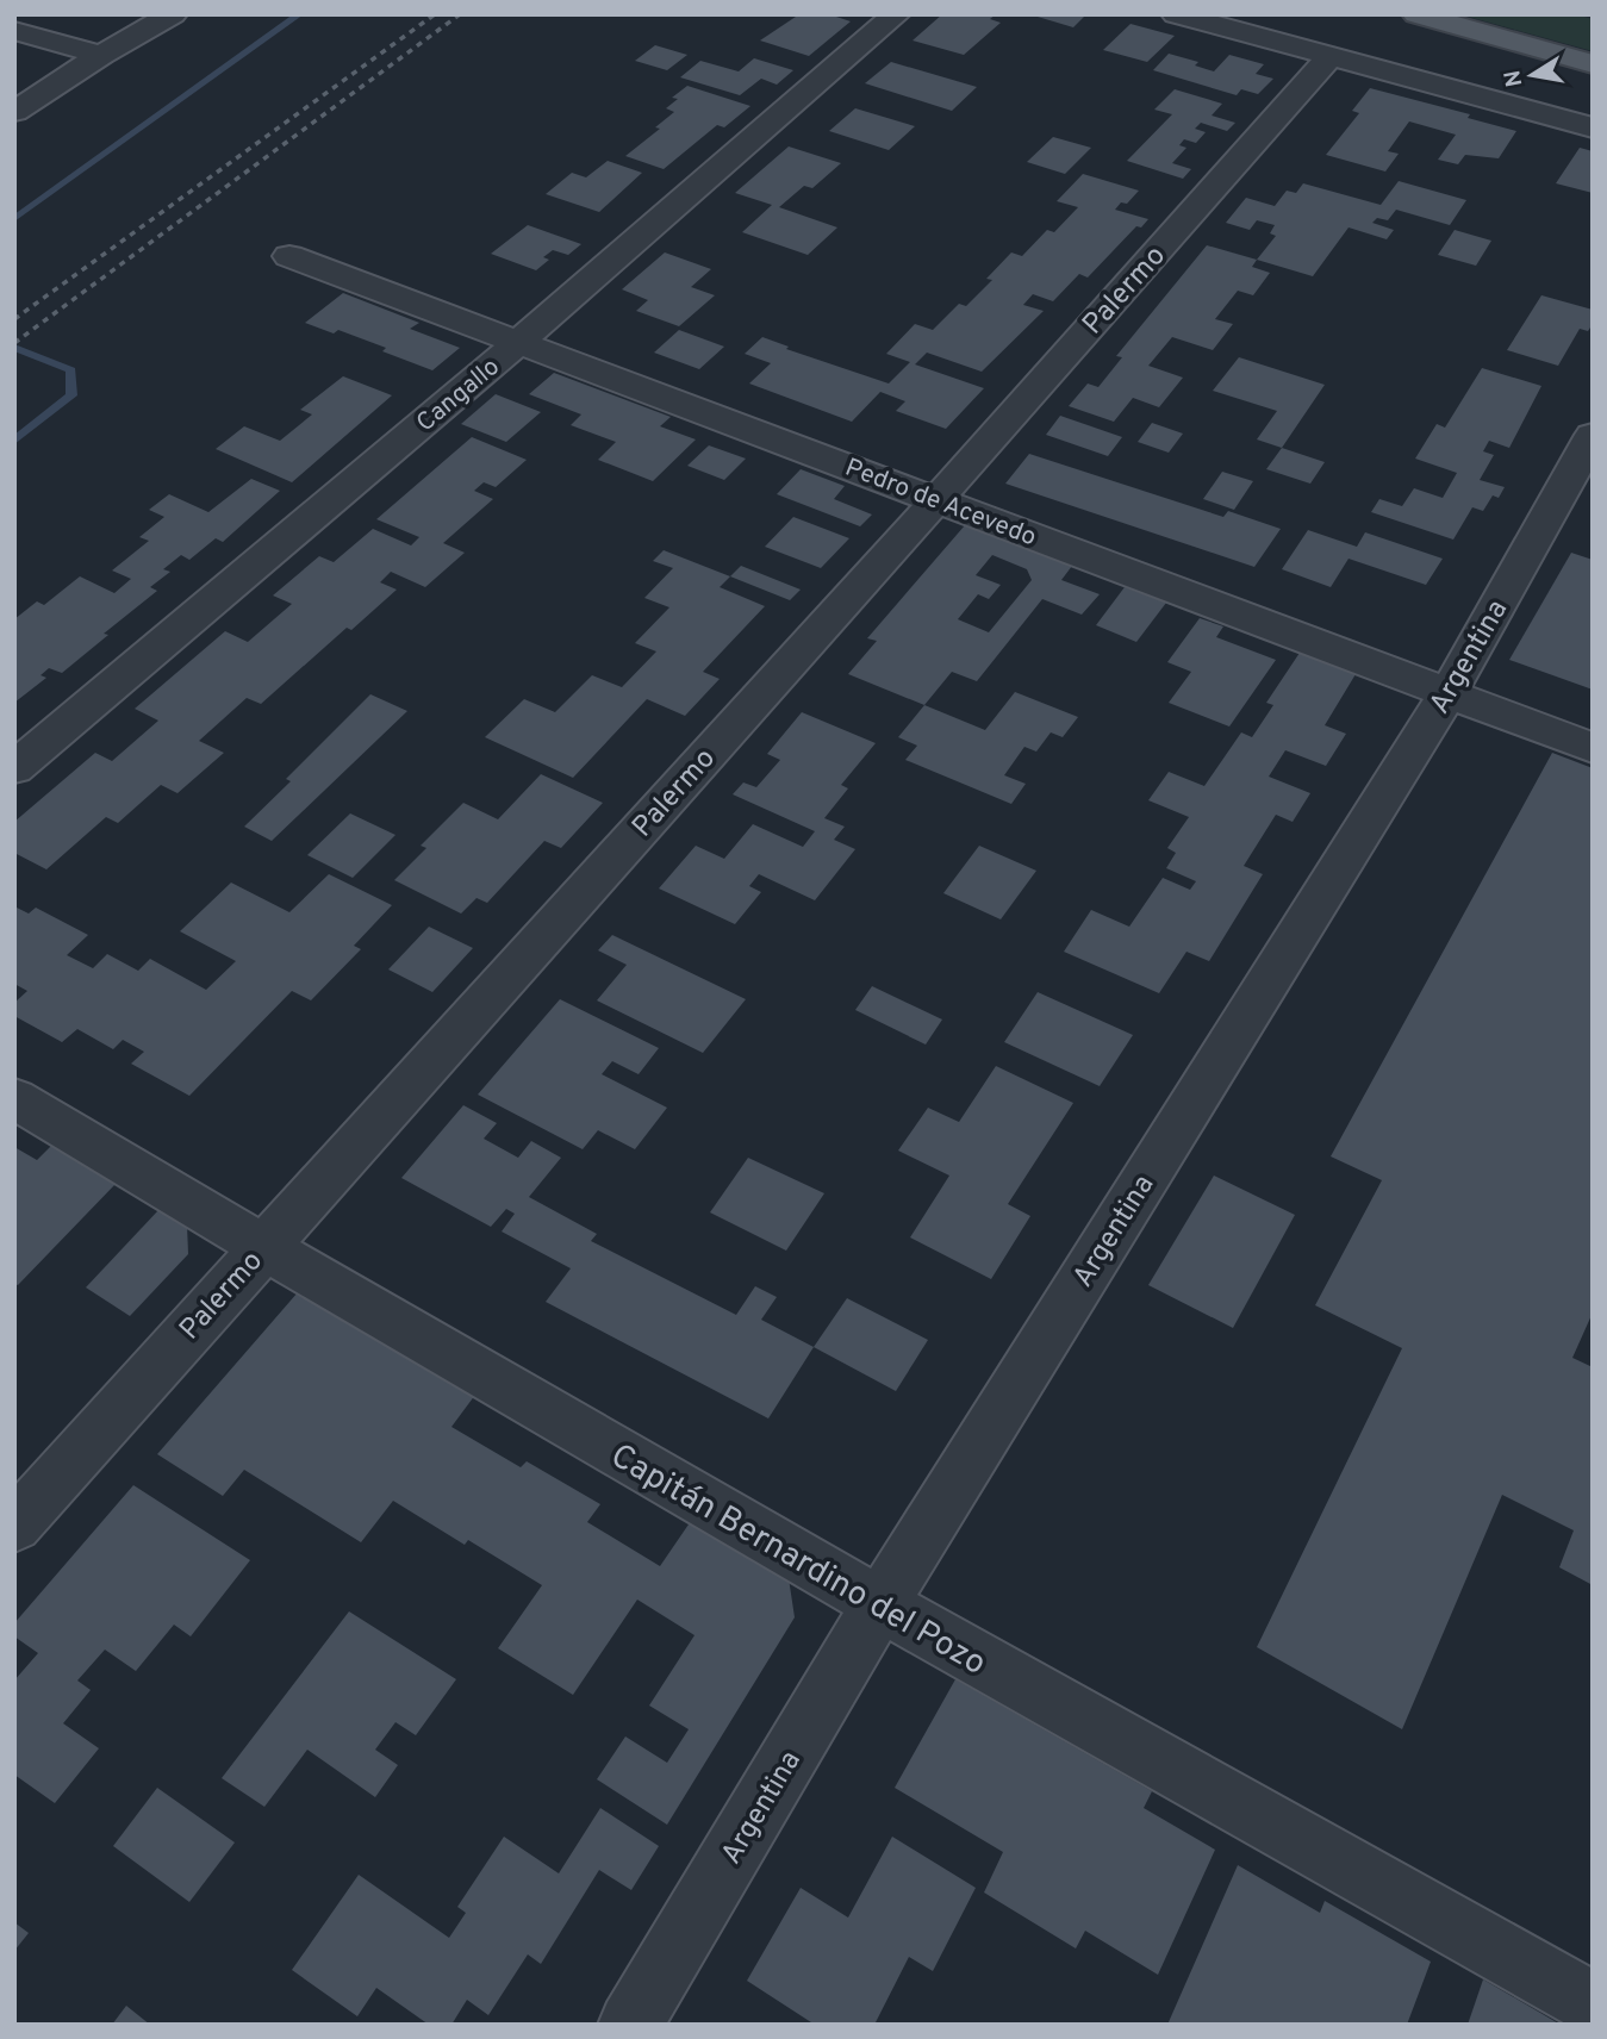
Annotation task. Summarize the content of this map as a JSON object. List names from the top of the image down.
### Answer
{
  "streets": {
    "street": [
      "Palermo",
      "Cangallo",
      "Pedro de Acevedo",
      "Argentina",
      "Capitán Bernardino del Pozo"
    ]
  },
  "crossings": [
    ["Palermo", "Pedro de Acevedo"],
    ["Palermo", "Capitán Bernardino del Pozo"],
    ["Cangallo", "Pedro de Acevedo"],
    ["Pedro de Acevedo", "Argentina"],
    ["Argentina", "Capitán Bernardino del Pozo"]
  ],
  "north": "left"
}
